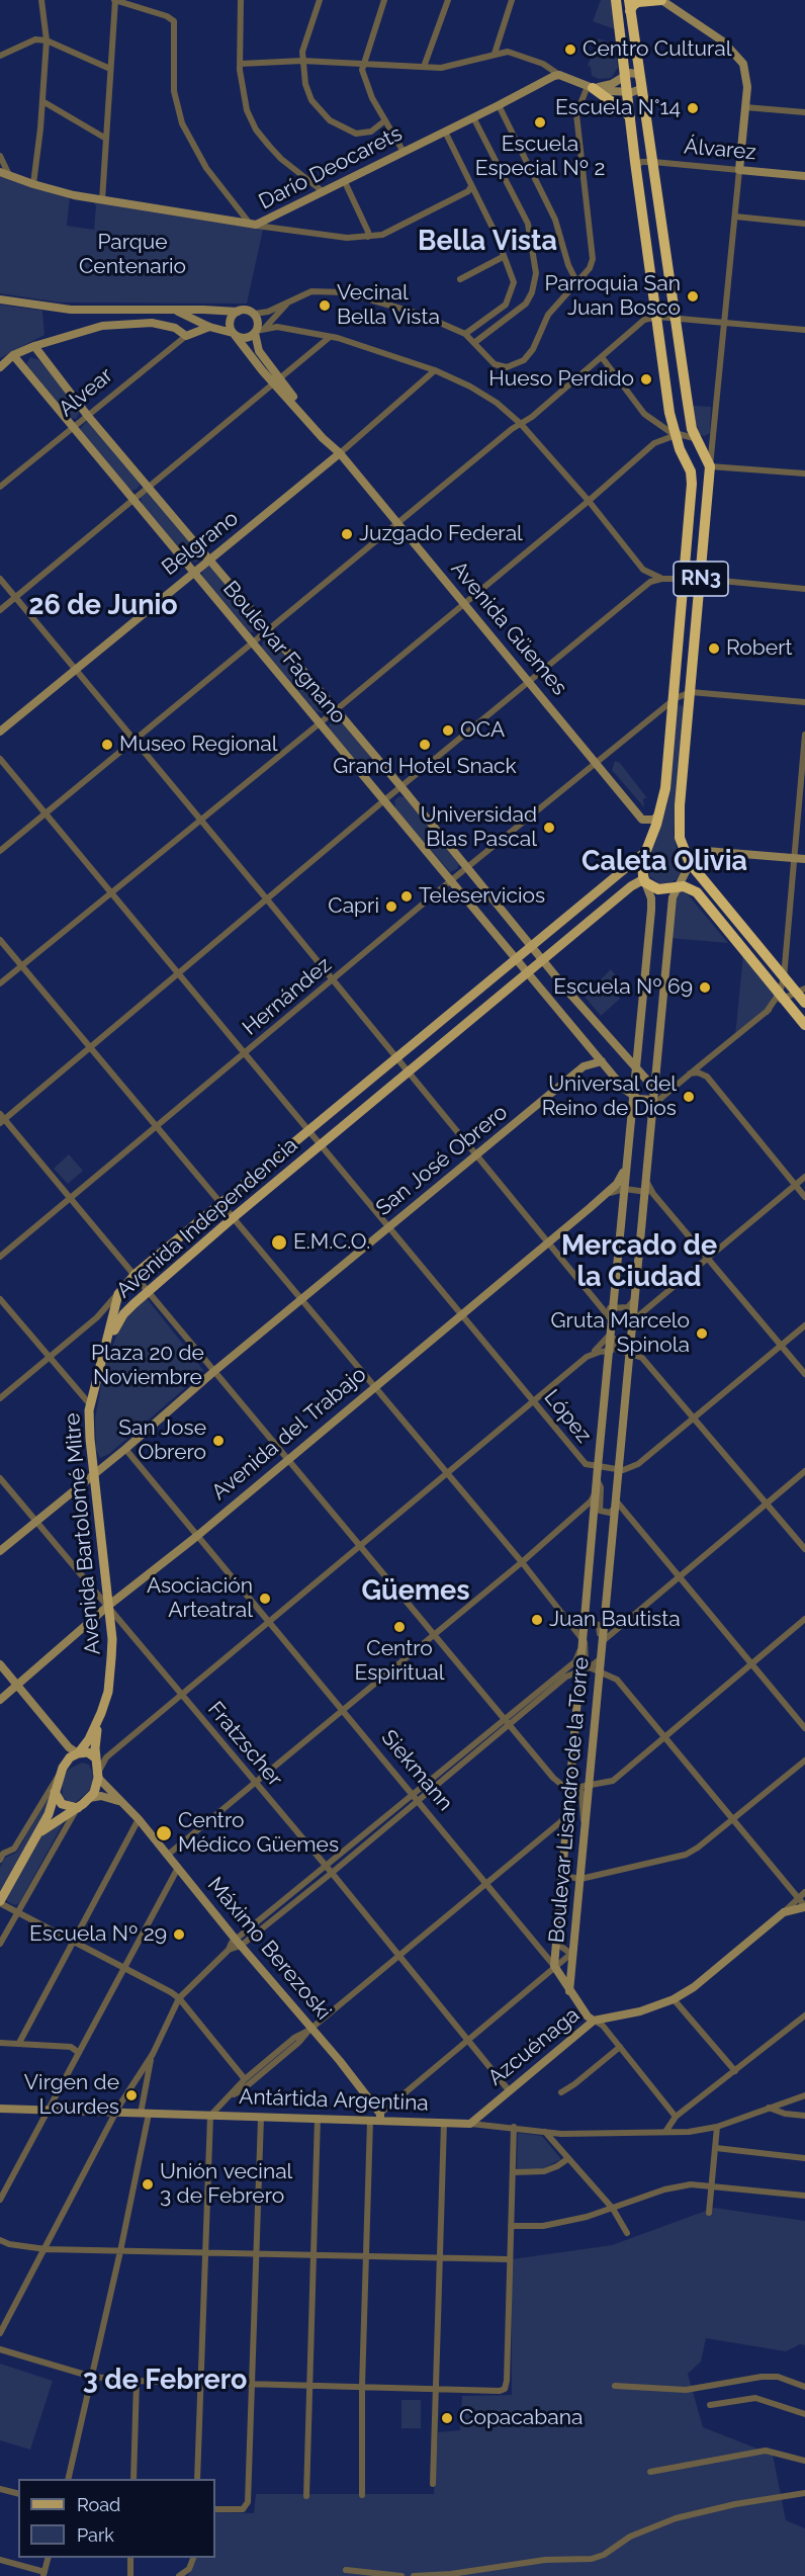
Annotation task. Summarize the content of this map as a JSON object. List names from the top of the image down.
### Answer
{
  "streets": {
    "highway": ["RN3"],
    "main road": ["Avenida Independencia", "Avenida Bartolomé Mitre"],
    "street": [
      "Álvarez",
      "Darío Deocarets",
      "Alvear",
      "Belgrano",
      "Avenida Güemes",
      "Boulevar Fagnano",
      "Hernández",
      "San José Obrero",
      "López",
      "Avenida del Trabajo",
      "Fratzscher",
      "Siekmann",
      "Boulevar Lisandro de la Torre",
      "Máximo Berezoski",
      "Azcuénaga",
      "Antártida Argentina"
    ]
  },
  "crossings": [
    ["Álvarez", "RN3"],
    ["Alvear", "Boulevar Fagnano"],
    ["Belgrano", "Avenida Güemes"],
    ["Belgrano", "Boulevar Fagnano"],
    ["RN3", "Avenida Güemes"],
    ["RN3", "Hernández"],
    ["RN3", "Avenida Independencia"],
    ["RN3", "Boulevar Lisandro de la Torre"],
    ["Avenida Güemes", "Hernández"],
    ["Boulevar Fagnano", "Hernández"],
    ["Boulevar Fagnano", "San José Obrero"],
    ["Boulevar Fagnano", "Avenida Independencia"],
    ["Boulevar Fagnano", "Boulevar Lisandro de la Torre"],
    ["Hernández", "López"],
    ["San José Obrero", "López"],
    ["San José Obrero", "Avenida Bartolomé Mitre"],
    ["San José Obrero", "Fratzscher"],
    ["San José Obrero", "Siekmann"],
    ["Avenida Independencia", "López"],
    ["Avenida Independencia", "Avenida Bartolomé Mitre"],
    ["Avenida Independencia", "Boulevar Lisandro de la Torre"],
    ["López", "Avenida del Trabajo"],
    ["López", "Boulevar Lisandro de la Torre"],
    ["Avenida del Trabajo", "Avenida Bartolomé Mitre"],
    ["Avenida del Trabajo", "Fratzscher"],
    ["Avenida del Trabajo", "Siekmann"],
    ["Avenida del Trabajo", "Boulevar Lisandro de la Torre"],
    ["Avenida Bartolomé Mitre", "Fratzscher"],
    ["Avenida Bartolomé Mitre", "Máximo Berezoski"],
    ["Fratzscher", "Azcuénaga"],
    ["Siekmann", "Boulevar Lisandro de la Torre"],
    ["Siekmann", "Azcuénaga"],
    ["Máximo Berezoski", "Antártida Argentina"],
    ["Azcuénaga", "Antártida Argentina"]
  ],
  "districts": [
    "Bella Vista",
    "26 de Junio",
    "Caleta Olivia",
    "Mercado de la Ciudad",
    "Güemes",
    "3 de Febrero"
  ],
  "parks": ["Parque Centenario", "Plaza 20 de Noviembre"],
  "places": [
    "Centro Cultural",
    "Escuela N°14",
    "Escuela Especial Nº 2",
    "Parroquia San Juan Bosco",
    "Vecinal Bella Vista",
    "Hueso Perdido",
    "Juzgado Federal",
    "Robert",
    "OCA",
    "Museo Regional",
    "Grand Hotel Snack",
    "Universidad Blas Pascal",
    "Teleservicios",
    "Capri",
    "Escuela Nº 69",
    "Universal del Reino de Dios",
    "E.M.C.O.",
    "Gruta Marcelo Spinola",
    "San Jose Obrero",
    "Asociación Arteatral",
    "Juan Bautista",
    "Centro Espiritual",
    "Centro Médico Güemes",
    "Escuela Nº 29",
    "Virgen de Lourdes",
    "Unión vecinal 3 de Febrero",
    "Copacabana"
  ],
  "legend": ["Road", "Park"]
}
